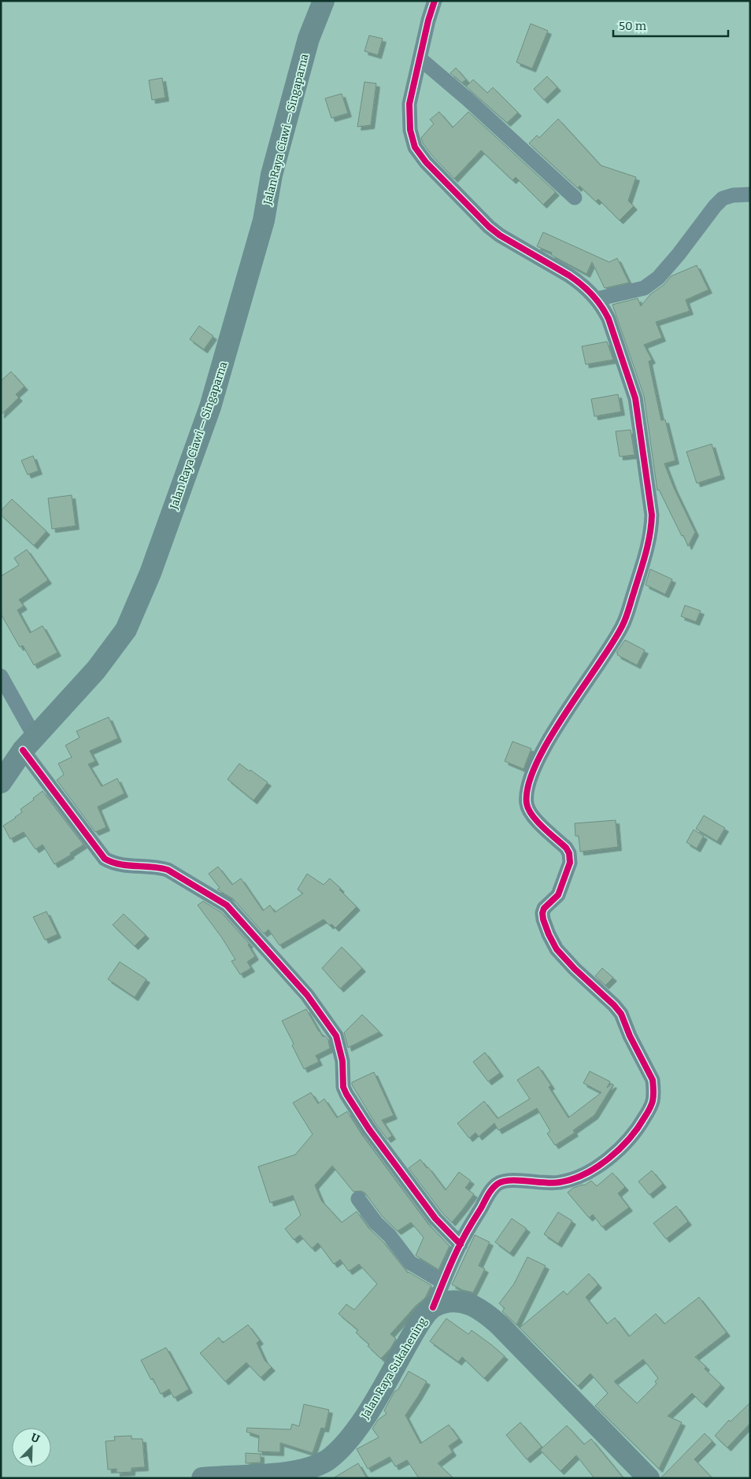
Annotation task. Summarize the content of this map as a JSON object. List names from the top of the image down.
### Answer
{
  "streets": {
    "main road": ["Jalan Raya Ciawi — Singaparna", "Jalan Raya Sukahening"]
  },
  "scale_bar": "50 m",
  "north": "top right"
}
